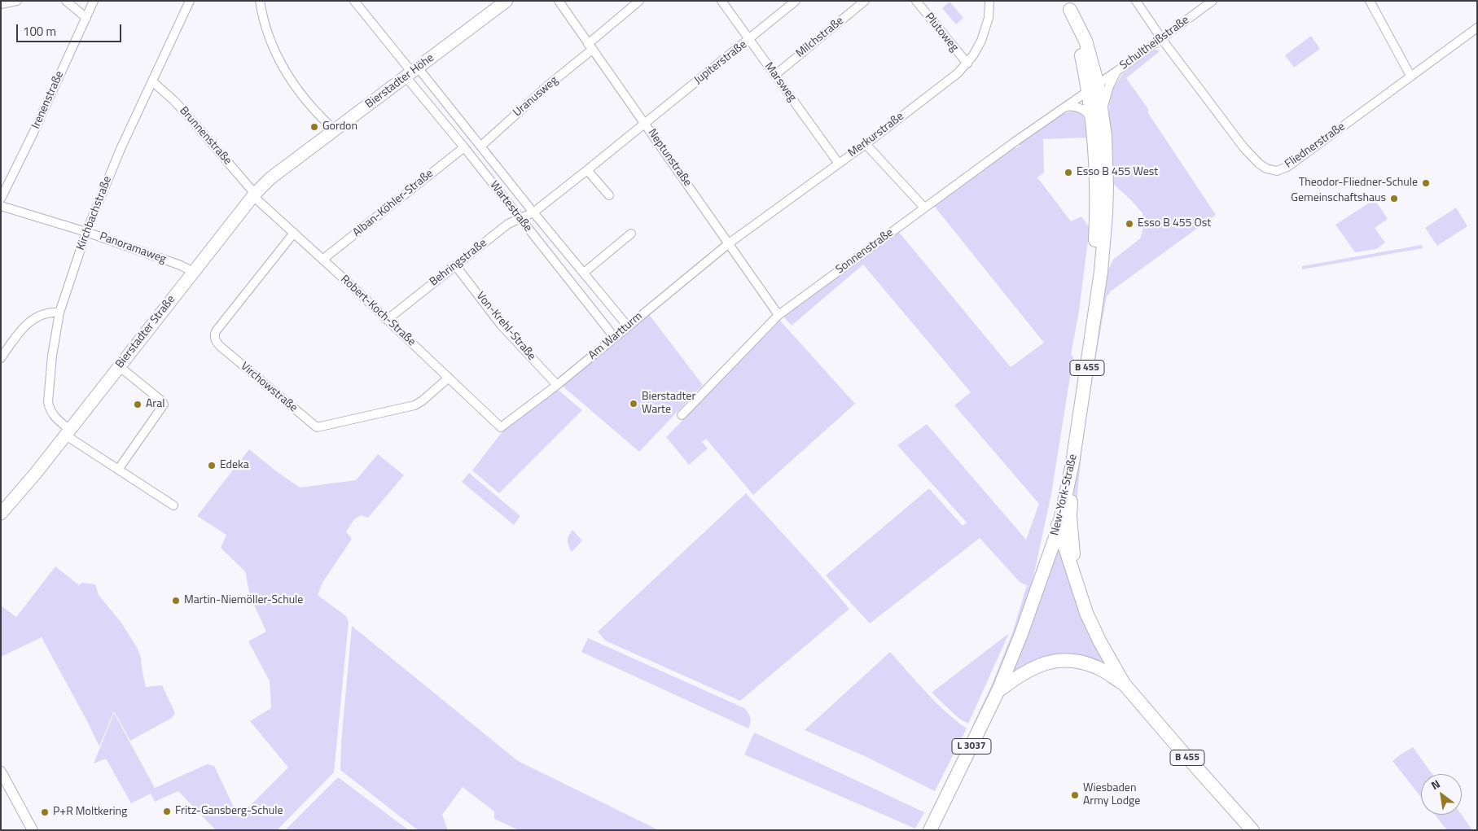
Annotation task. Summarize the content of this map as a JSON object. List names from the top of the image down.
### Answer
{
  "streets": {
    "main road": [
      "Bierstadter Höhe",
      "Bierstadter Straße",
      "B 455",
      "New-York-Straße",
      "L 3037"
    ],
    "street": [
      "Plutoweg",
      "Milchstraße",
      "Schultheißstraße",
      "Jupiterstraße",
      "Marsweg",
      "Uranusweg",
      "Irenenstraße",
      "Merkurstraße",
      "Brunnenstraße",
      "Fliednerstraße",
      "Neptunstraße",
      "Alban-Köhler-Straße",
      "Wartestraße",
      "Kirchbachstraße",
      "Panoramaweg",
      "Sonnenstraße",
      "Behringstraße",
      "Robert-Koch-Straße",
      "Von-Krehl-Straße",
      "Am Wartturm",
      "Virchowstraße"
    ]
  },
  "crossings": [
    ["Plutoweg", "Merkurstraße"],
    ["Milchstraße", "Marsweg"],
    ["Schultheißstraße", "Fliednerstraße"],
    ["Schultheißstraße", "Sonnenstraße"],
    ["Schultheißstraße", "B 455"],
    ["Schultheißstraße", "New-York-Straße"],
    ["Jupiterstraße", "Marsweg"],
    ["Jupiterstraße", "Neptunstraße"],
    ["Jupiterstraße", "Behringstraße"],
    ["Bierstadter Höhe", "Brunnenstraße"],
    ["Bierstadter Höhe", "Wartestraße"],
    ["Bierstadter Höhe", "Robert-Koch-Straße"],
    ["Bierstadter Höhe", "Bierstadter Straße"],
    ["Marsweg", "Merkurstraße"],
    ["Uranusweg", "Neptunstraße"],
    ["Uranusweg", "Wartestraße"],
    ["Merkurstraße", "Neptunstraße"],
    ["Merkurstraße", "Am Wartturm"],
    ["Brunnenstraße", "Kirchbachstraße"],
    ["Brunnenstraße", "Robert-Koch-Straße"],
    ["Brunnenstraße", "Bierstadter Straße"],
    ["Neptunstraße", "Sonnenstraße"],
    ["Neptunstraße", "Am Wartturm"],
    ["Alban-Köhler-Straße", "Wartestraße"],
    ["Alban-Köhler-Straße", "Robert-Koch-Straße"],
    ["Wartestraße", "Behringstraße"],
    ["Wartestraße", "Am Wartturm"],
    ["Kirchbachstraße", "Panoramaweg"],
    ["Kirchbachstraße", "Bierstadter Straße"],
    ["Panoramaweg", "Bierstadter Straße"],
    ["Sonnenstraße", "B 455"],
    ["Behringstraße", "Robert-Koch-Straße"],
    ["Behringstraße", "Von-Krehl-Straße"],
    ["Robert-Koch-Straße", "Bierstadter Straße"],
    ["Robert-Koch-Straße", "Am Wartturm"],
    ["Robert-Koch-Straße", "Virchowstraße"],
    ["Von-Krehl-Straße", "Am Wartturm"],
    ["B 455", "New-York-Straße"],
    ["B 455", "L 3037"],
    ["New-York-Straße", "L 3037"]
  ],
  "places": [
    "Gordon",
    "Esso B 455 West",
    "Theodor-Fliedner-Schule",
    "Gemeinschaftshaus",
    "Esso B 455 Ost",
    "Bierstadter Warte",
    "Aral",
    "Edeka",
    "Martin-Niemöller-Schule",
    "Wiesbaden Army Lodge",
    "Fritz-Gansberg-Schule",
    "P+R Moltkering"
  ],
  "scale_bar": "100 m",
  "north": "top left"
}
